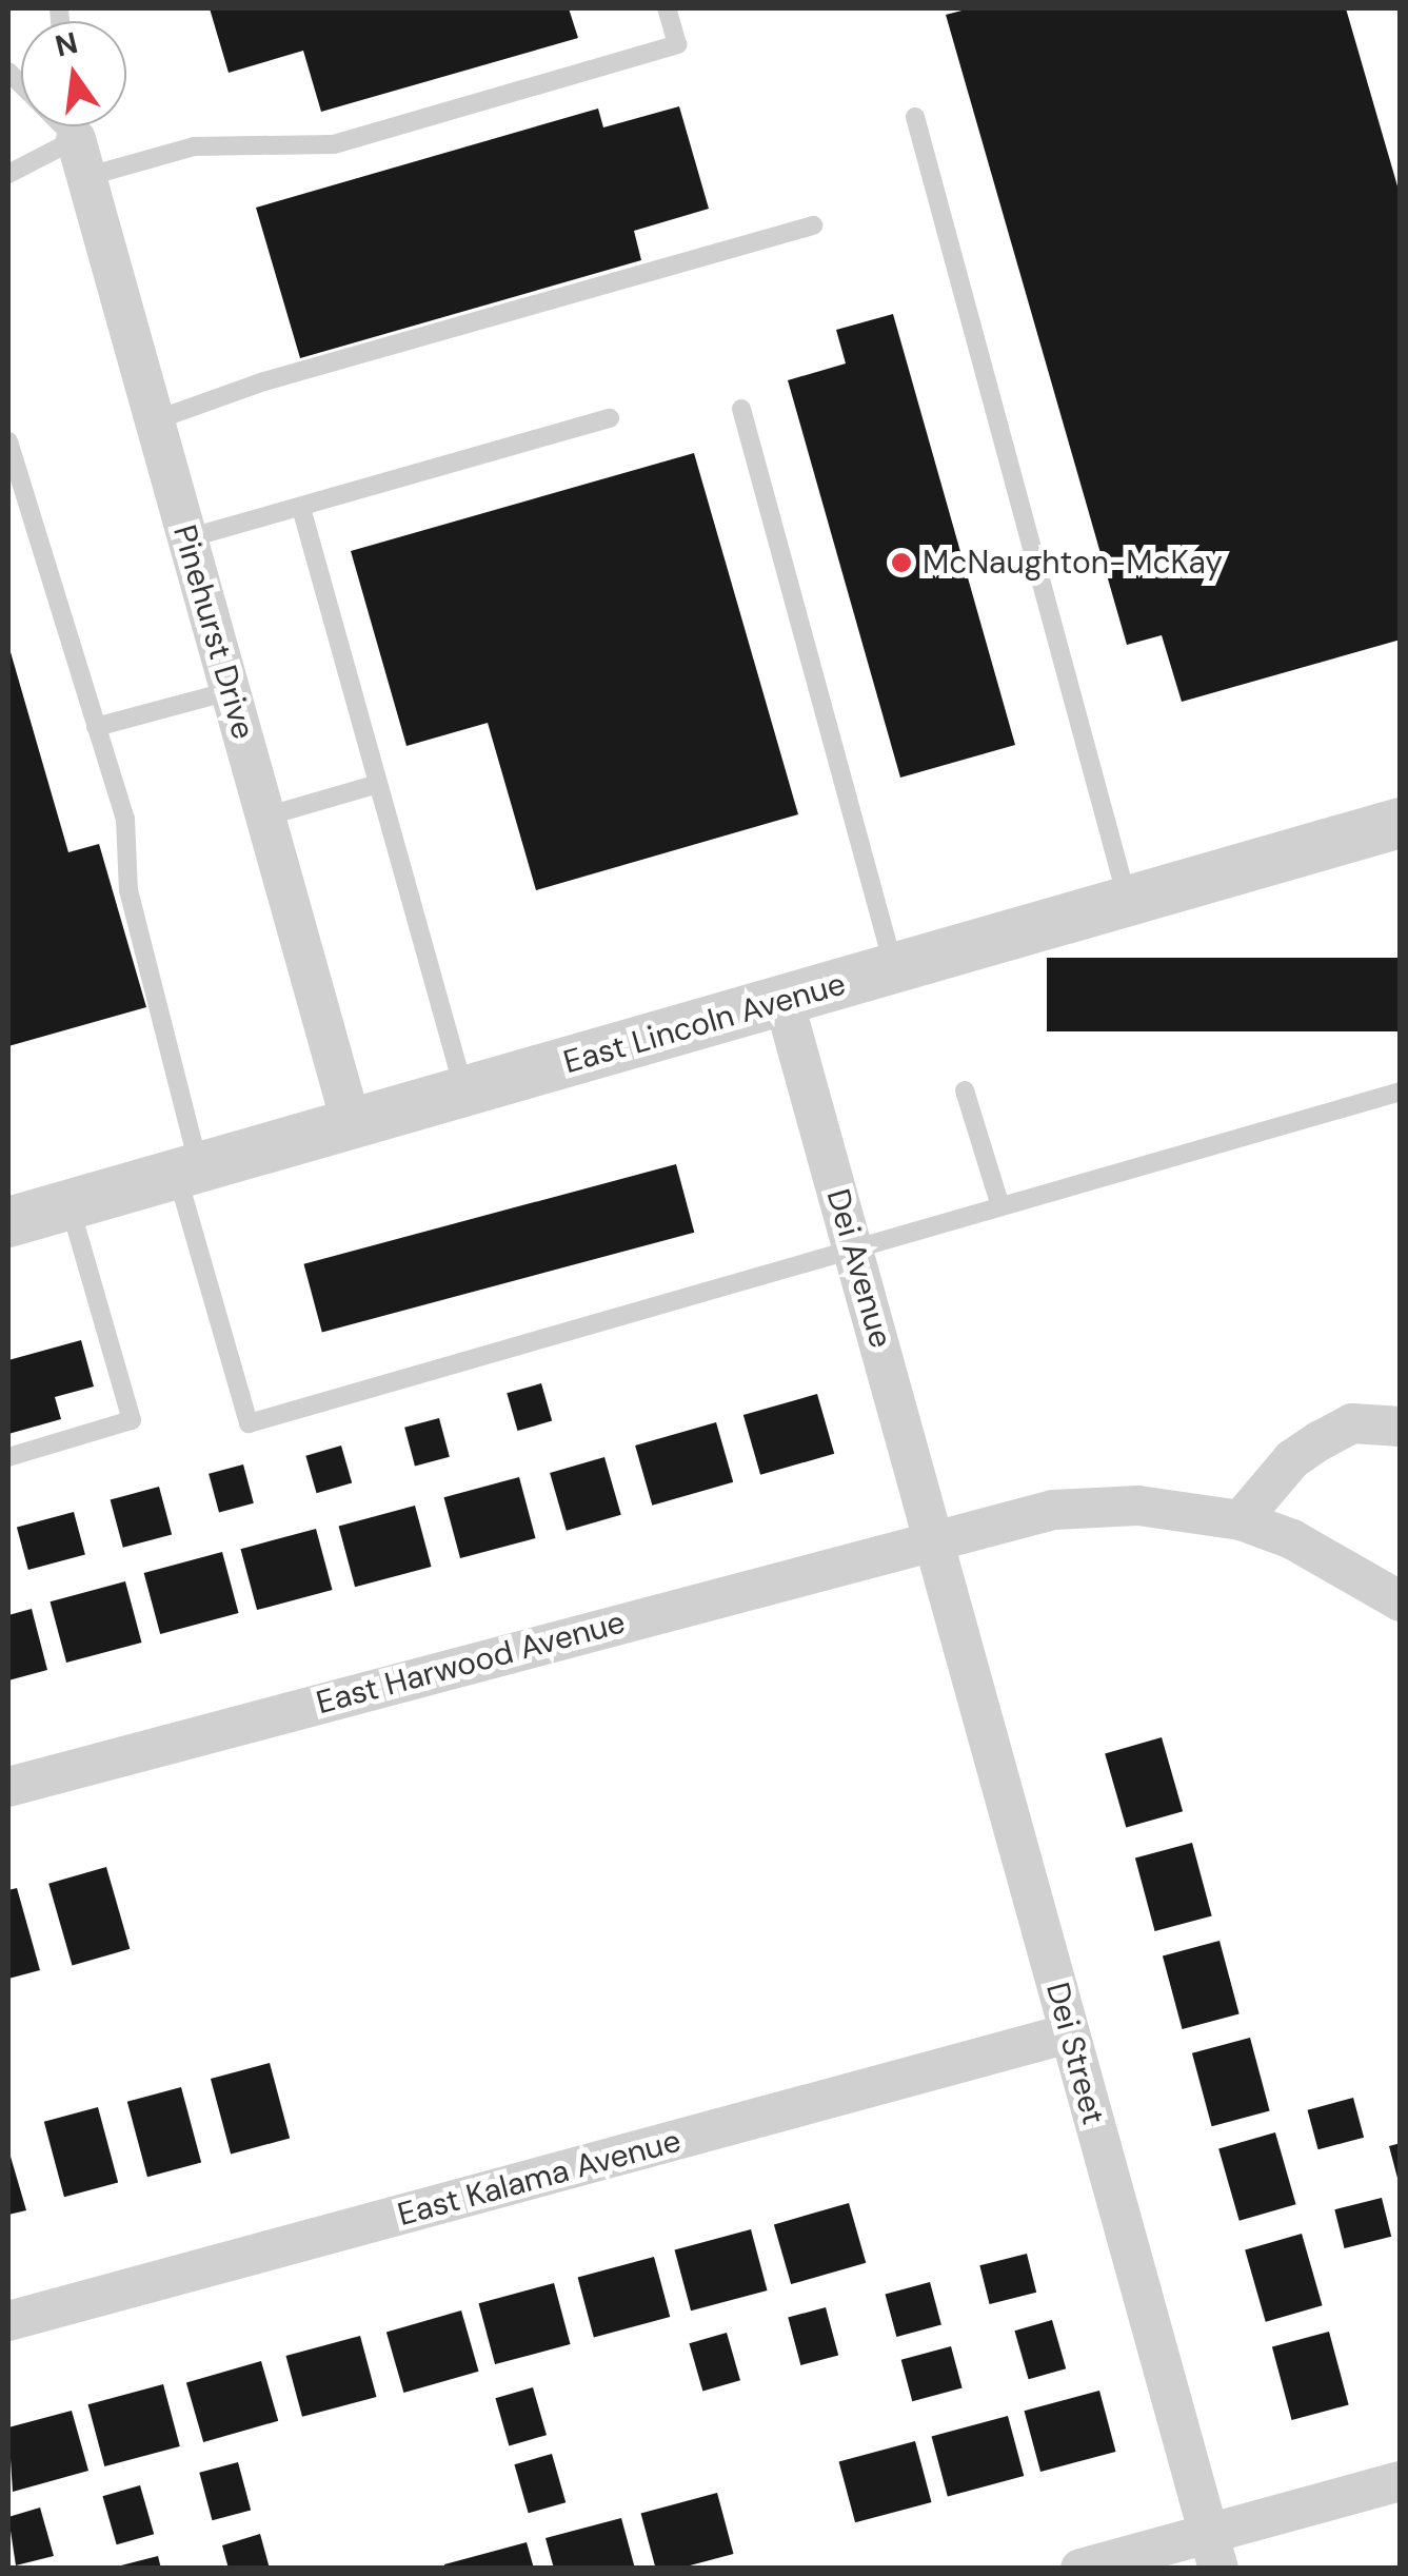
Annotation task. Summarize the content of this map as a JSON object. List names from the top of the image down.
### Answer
{
  "streets": {
    "street": [
      "Pinehurst Drive",
      "East Lincoln Avenue",
      "Dei Avenue",
      "East Harwood Avenue",
      "Dei Street",
      "East Kalama Avenue"
    ]
  },
  "crossings": [
    ["Pinehurst Drive", "East Lincoln Avenue"],
    ["East Lincoln Avenue", "Dei Avenue"],
    ["Dei Avenue", "East Harwood Avenue"],
    ["Dei Avenue", "Dei Street"],
    ["East Harwood Avenue", "Dei Street"],
    ["Dei Street", "East Kalama Avenue"]
  ],
  "places": ["McNaughton-McKay"],
  "north": "top"
}
